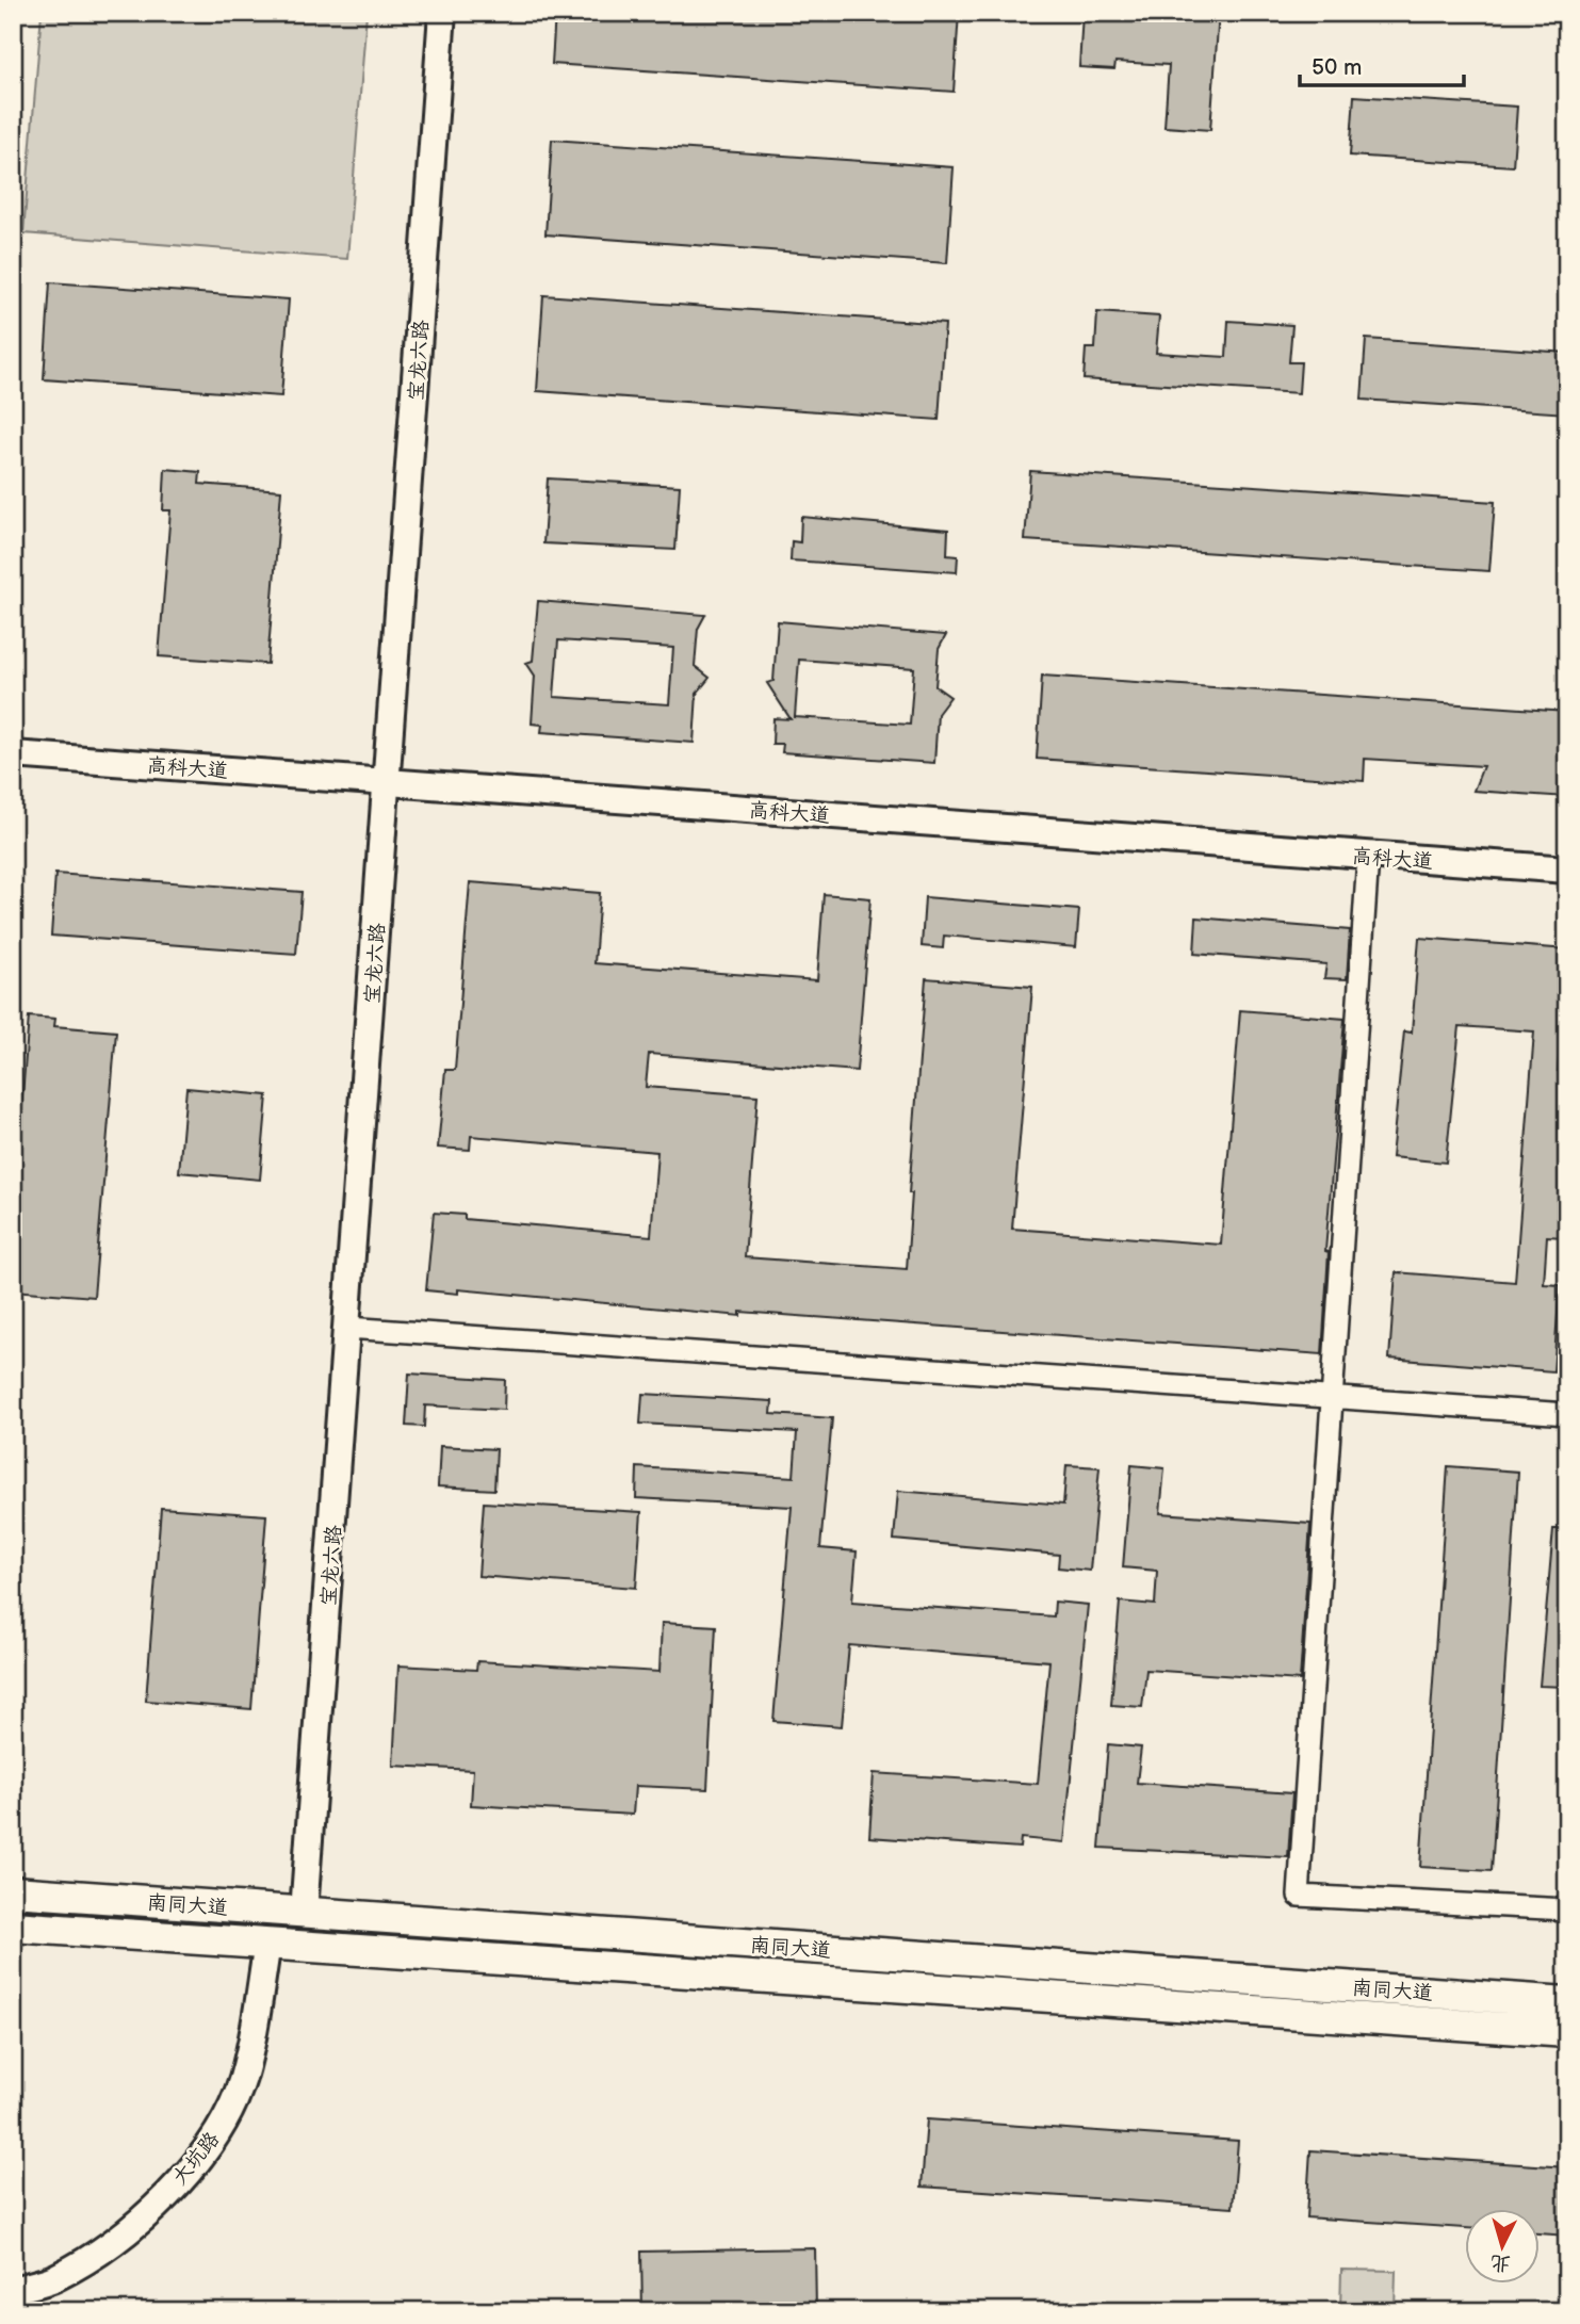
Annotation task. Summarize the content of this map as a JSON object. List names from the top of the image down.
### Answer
{
  "streets": {
    "main road": ["南同大道"],
    "street": ["宝龙六路", "高科大道", "大坑路"]
  },
  "crossings": [
    ["宝龙六路", "高科大道"],
    ["宝龙六路", "南同大道"],
    ["南同大道", "大坑路"]
  ],
  "scale_bar": "50 m",
  "north": "bottom"
}
